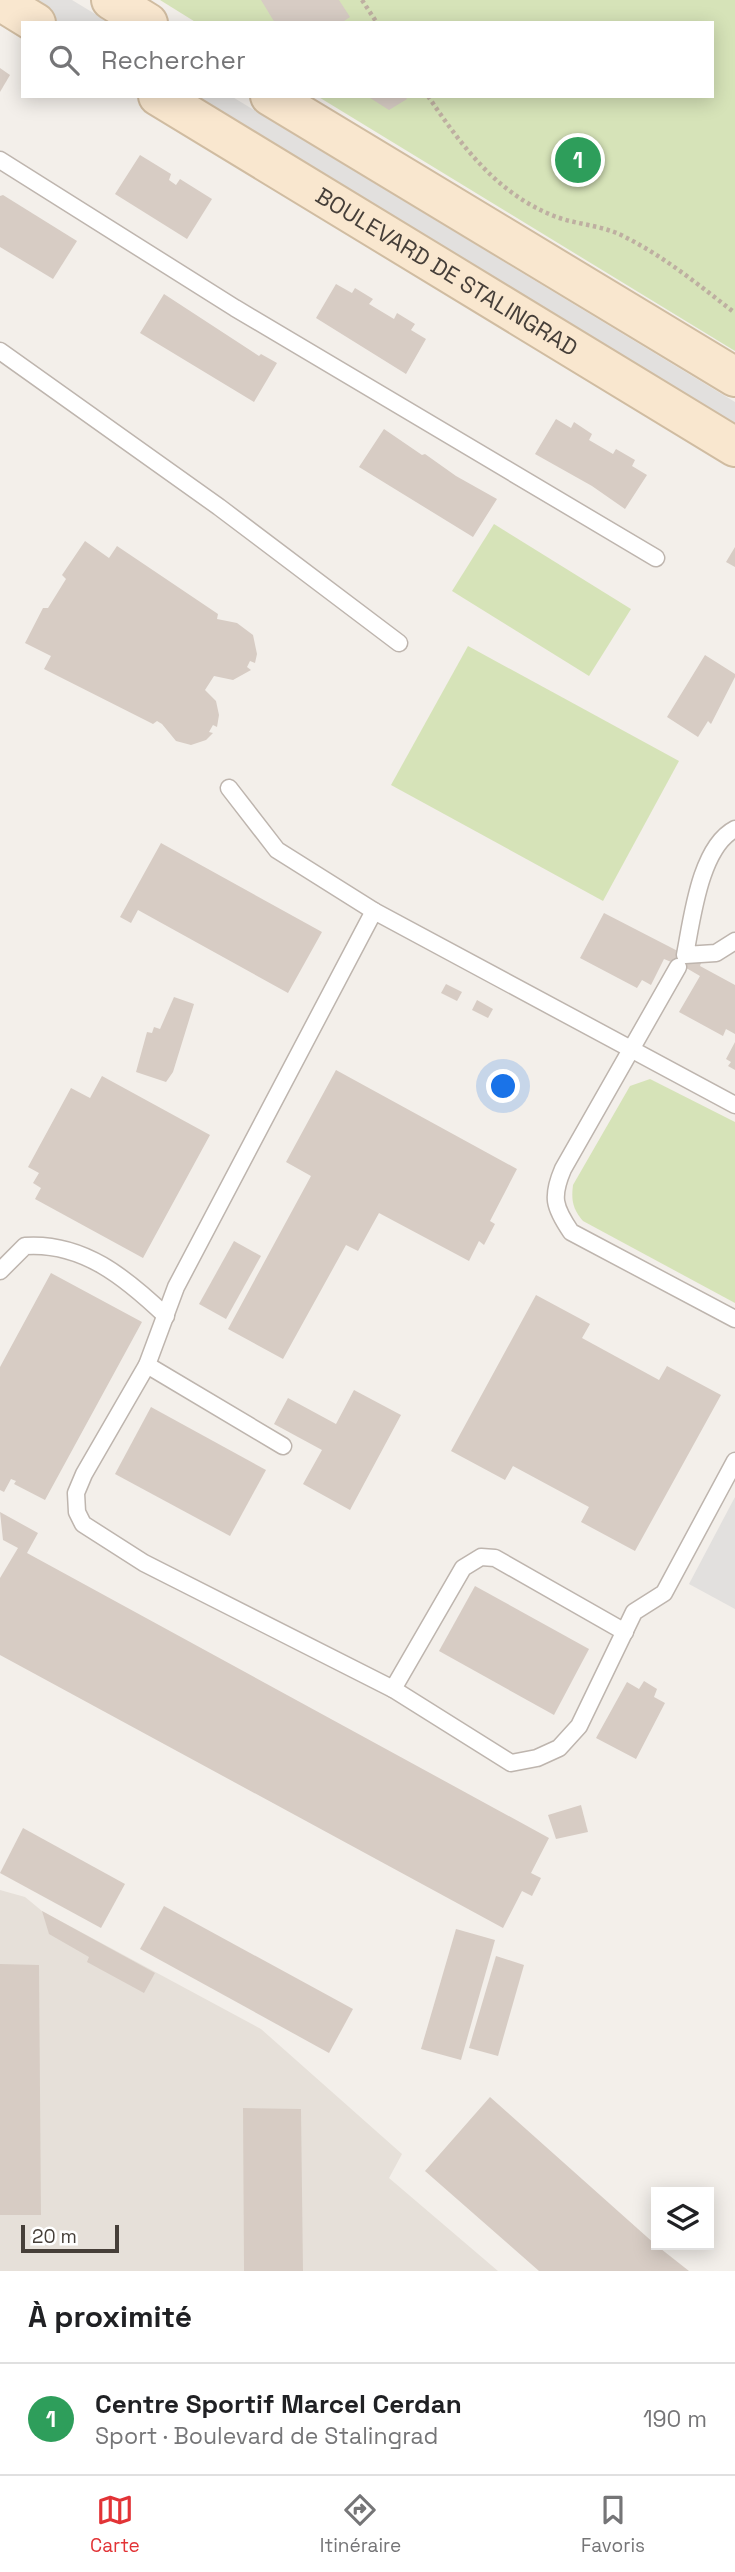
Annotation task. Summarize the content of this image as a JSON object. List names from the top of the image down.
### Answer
{
  "streets": {
    "main road": ["BOULEVARD DE STALINGRAD"]
  },
  "scale_bar": "20 m",
  "page": {
    "search": "Rechercher",
    "pins": "1",
    "scale": "20 m",
    "heading": "À proximité",
    "list": [
      {
        "mark": "1",
        "name": "Centre Sportif Marcel Cerdan",
        "note": "Sport · Boulevard de Stalingrad",
        "value": "190 m"
      }
    ],
    "nav": ["Carte", "Itinéraire", "Favoris"]
  }
}
